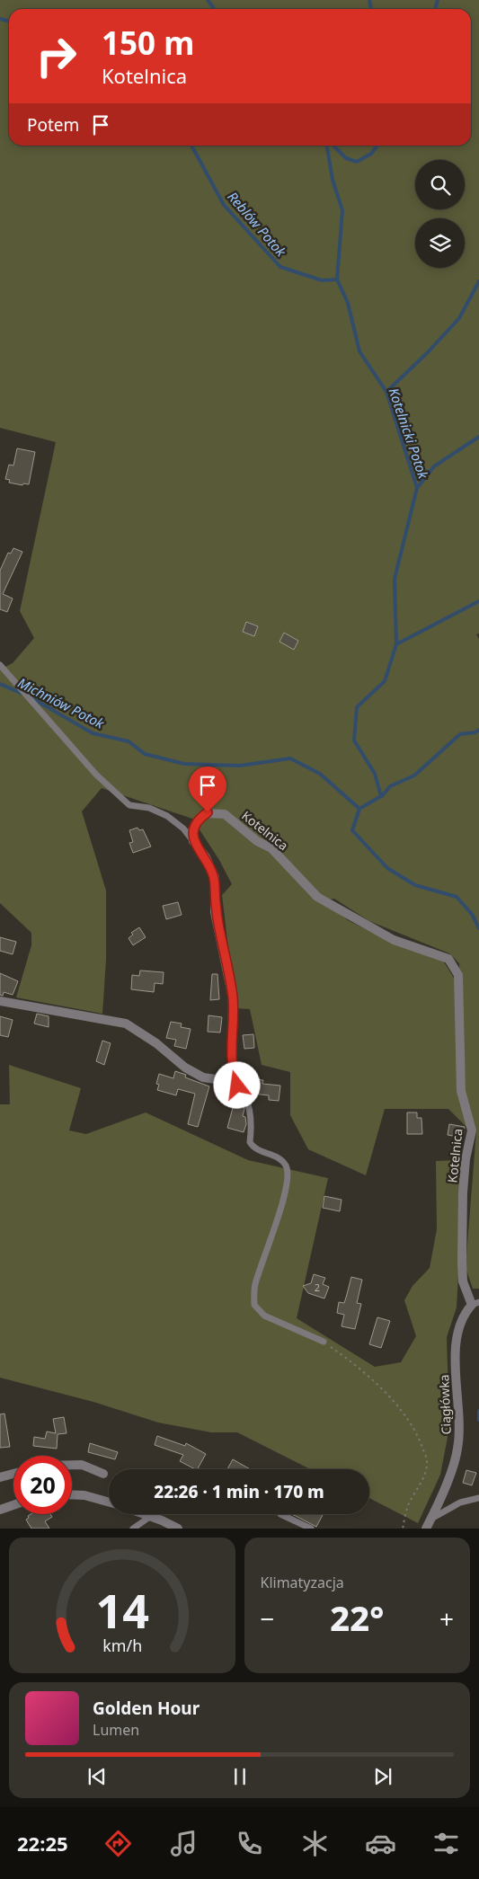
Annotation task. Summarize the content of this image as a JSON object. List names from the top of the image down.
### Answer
{
  "streets": {
    "street": ["Kotelnica", "Ciągłówka"]
  },
  "crossings": [
    ["Kotelnica", "Ciągłówka"]
  ],
  "water": ["Reblów Potok", "Kotelnicki Potok", "Michniów Potok"],
  "house_numbers": ["2"],
  "page": {
    "turn": ["150 m", "Kotelnica"],
    "then": "Potem",
    "limit": "20",
    "trip": "22:26 · 1 min · 170 m",
    "tile": "Klimatyzacja",
    "heat": ["−", "22°", "+"],
    "song": ["Golden Hour", "Lumen"],
    "tabs": "22:25",
    "gauge": ["14", "km/h"]
  }
}
